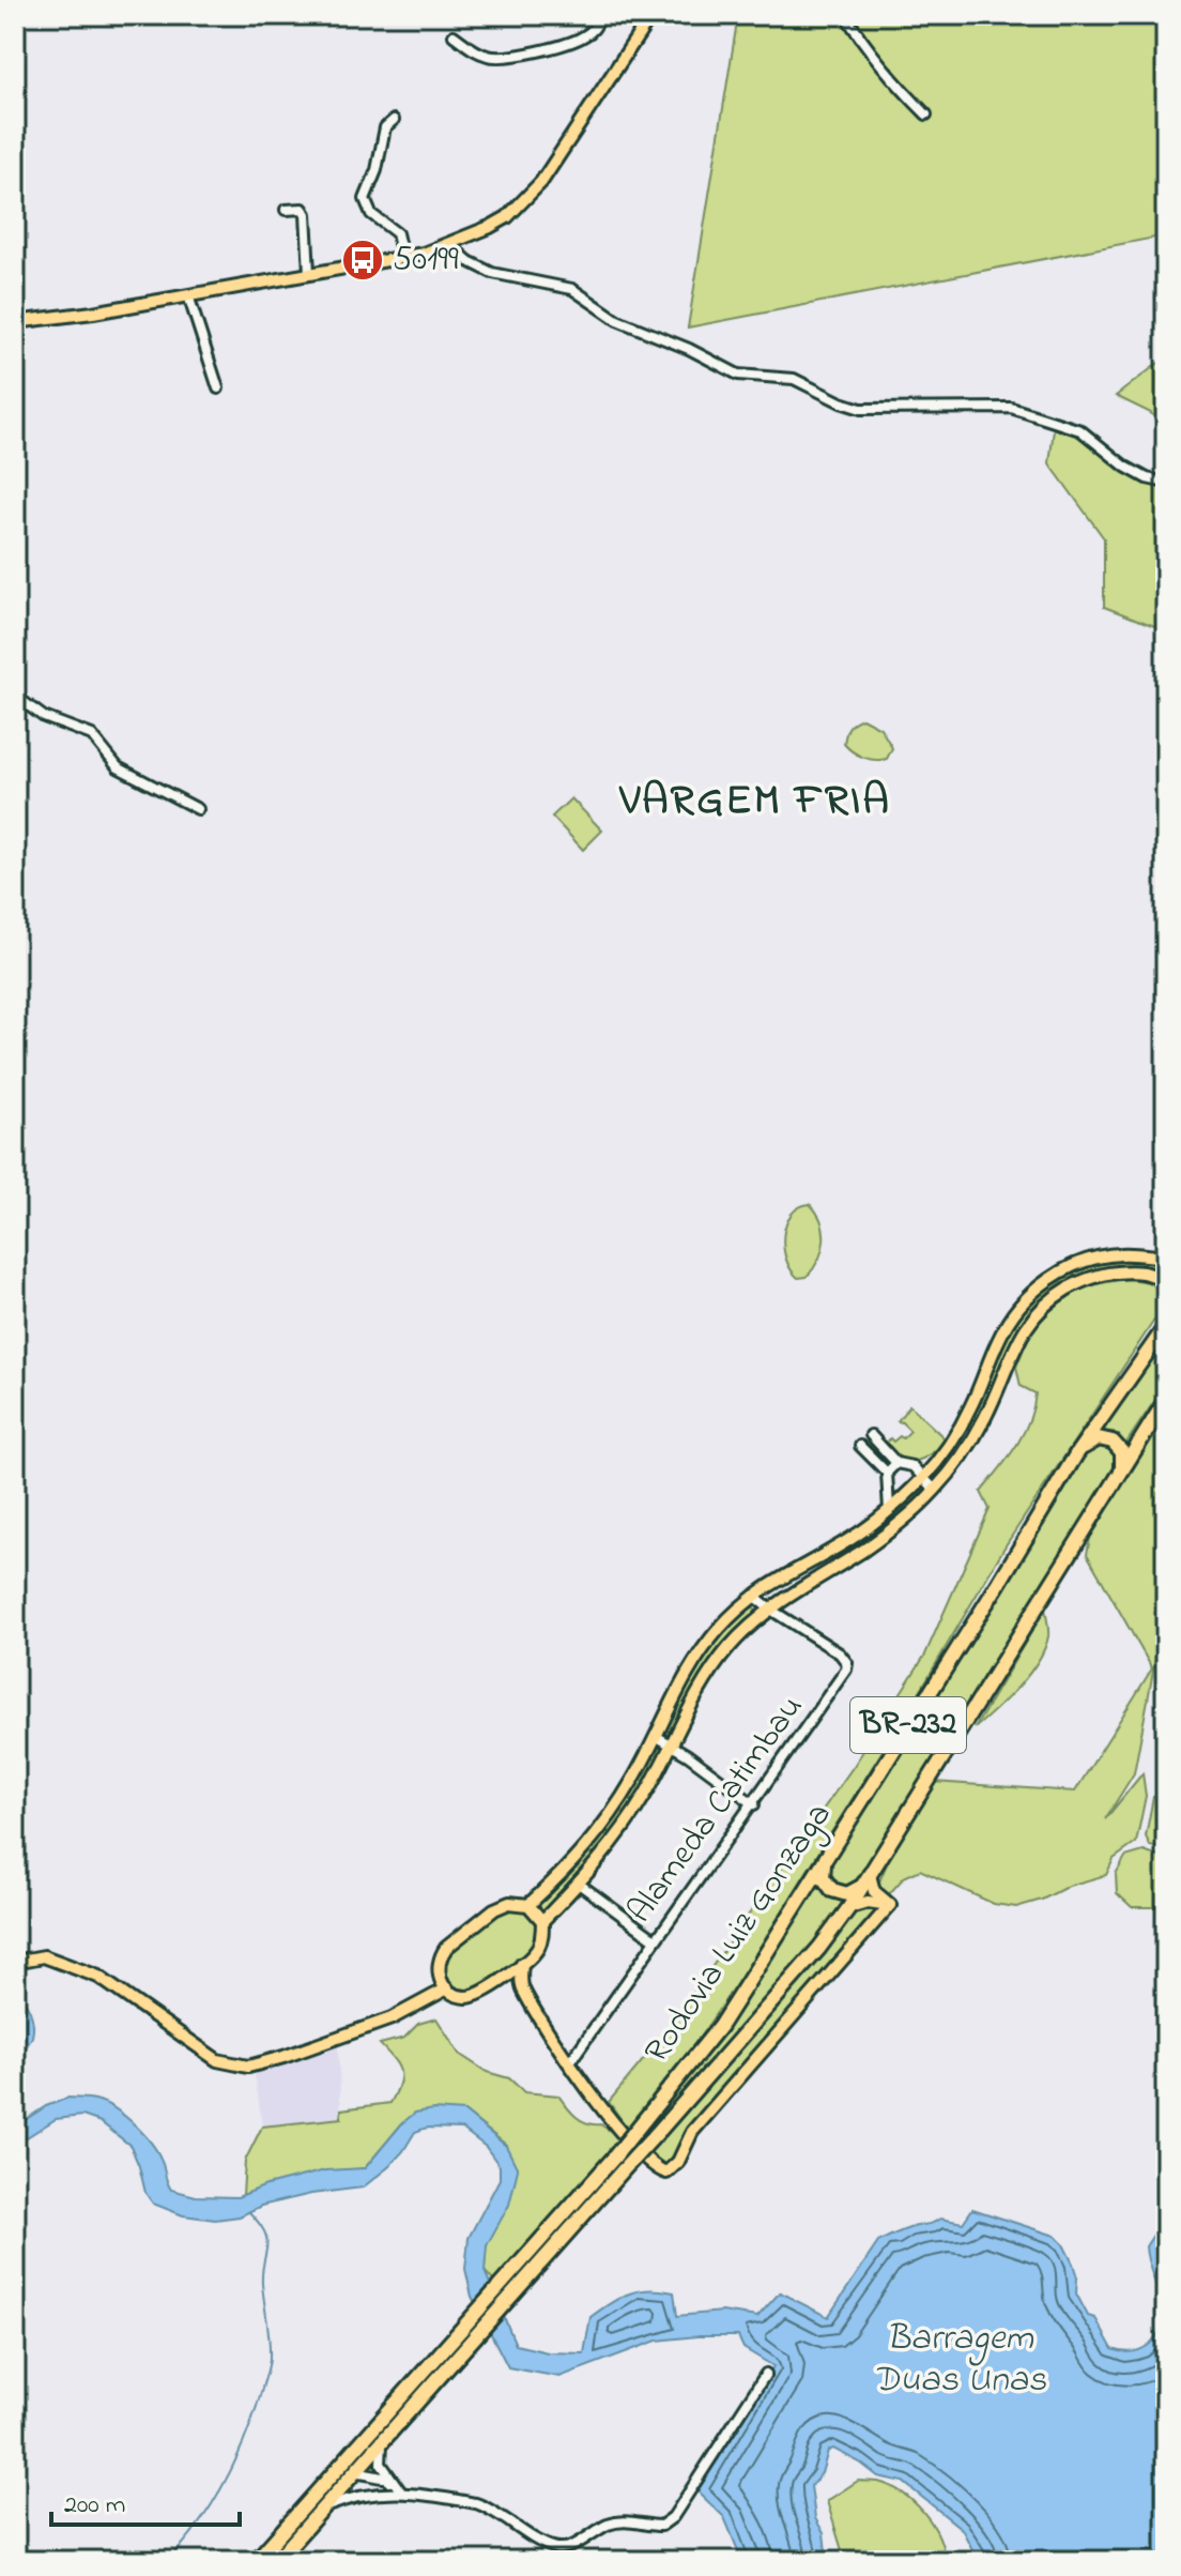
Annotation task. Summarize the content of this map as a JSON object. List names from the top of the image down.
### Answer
{
  "streets": {
    "highway": ["BR-232", "Rodovia Luiz Gonzaga"],
    "street": ["Alameda Catimbau"]
  },
  "districts": ["VARGEM FRIA"],
  "water": ["Barragem Duas Unas"],
  "places": {
    "bus stop": ["50199"]
  },
  "scale_bar": "200 m"
}
